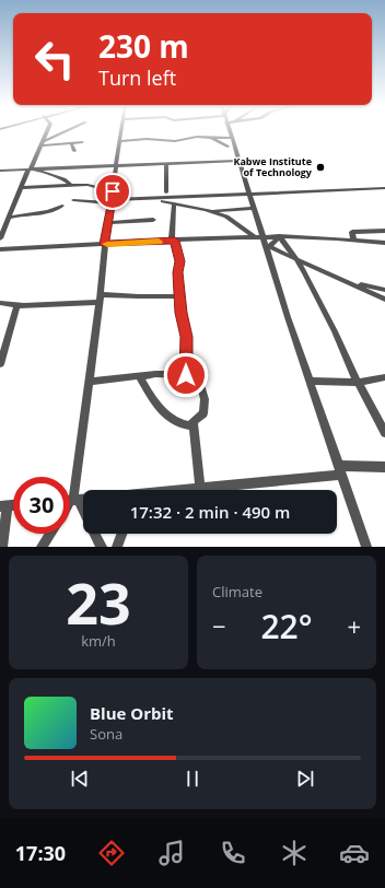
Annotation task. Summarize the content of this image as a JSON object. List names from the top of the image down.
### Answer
{
  "places": ["Kabwe Institute of Technology"],
  "page": {
    "turn": ["230 m", "Turn left"],
    "limit": "30",
    "trip": "17:32 · 2 min · 490 m",
    "tile": [
      ["23", "km/h"],
      "Climate"
    ],
    "heat": ["−", "22°", "+"],
    "song": ["Blue Orbit", "Sona"],
    "tabs": "17:30"
  }
}
